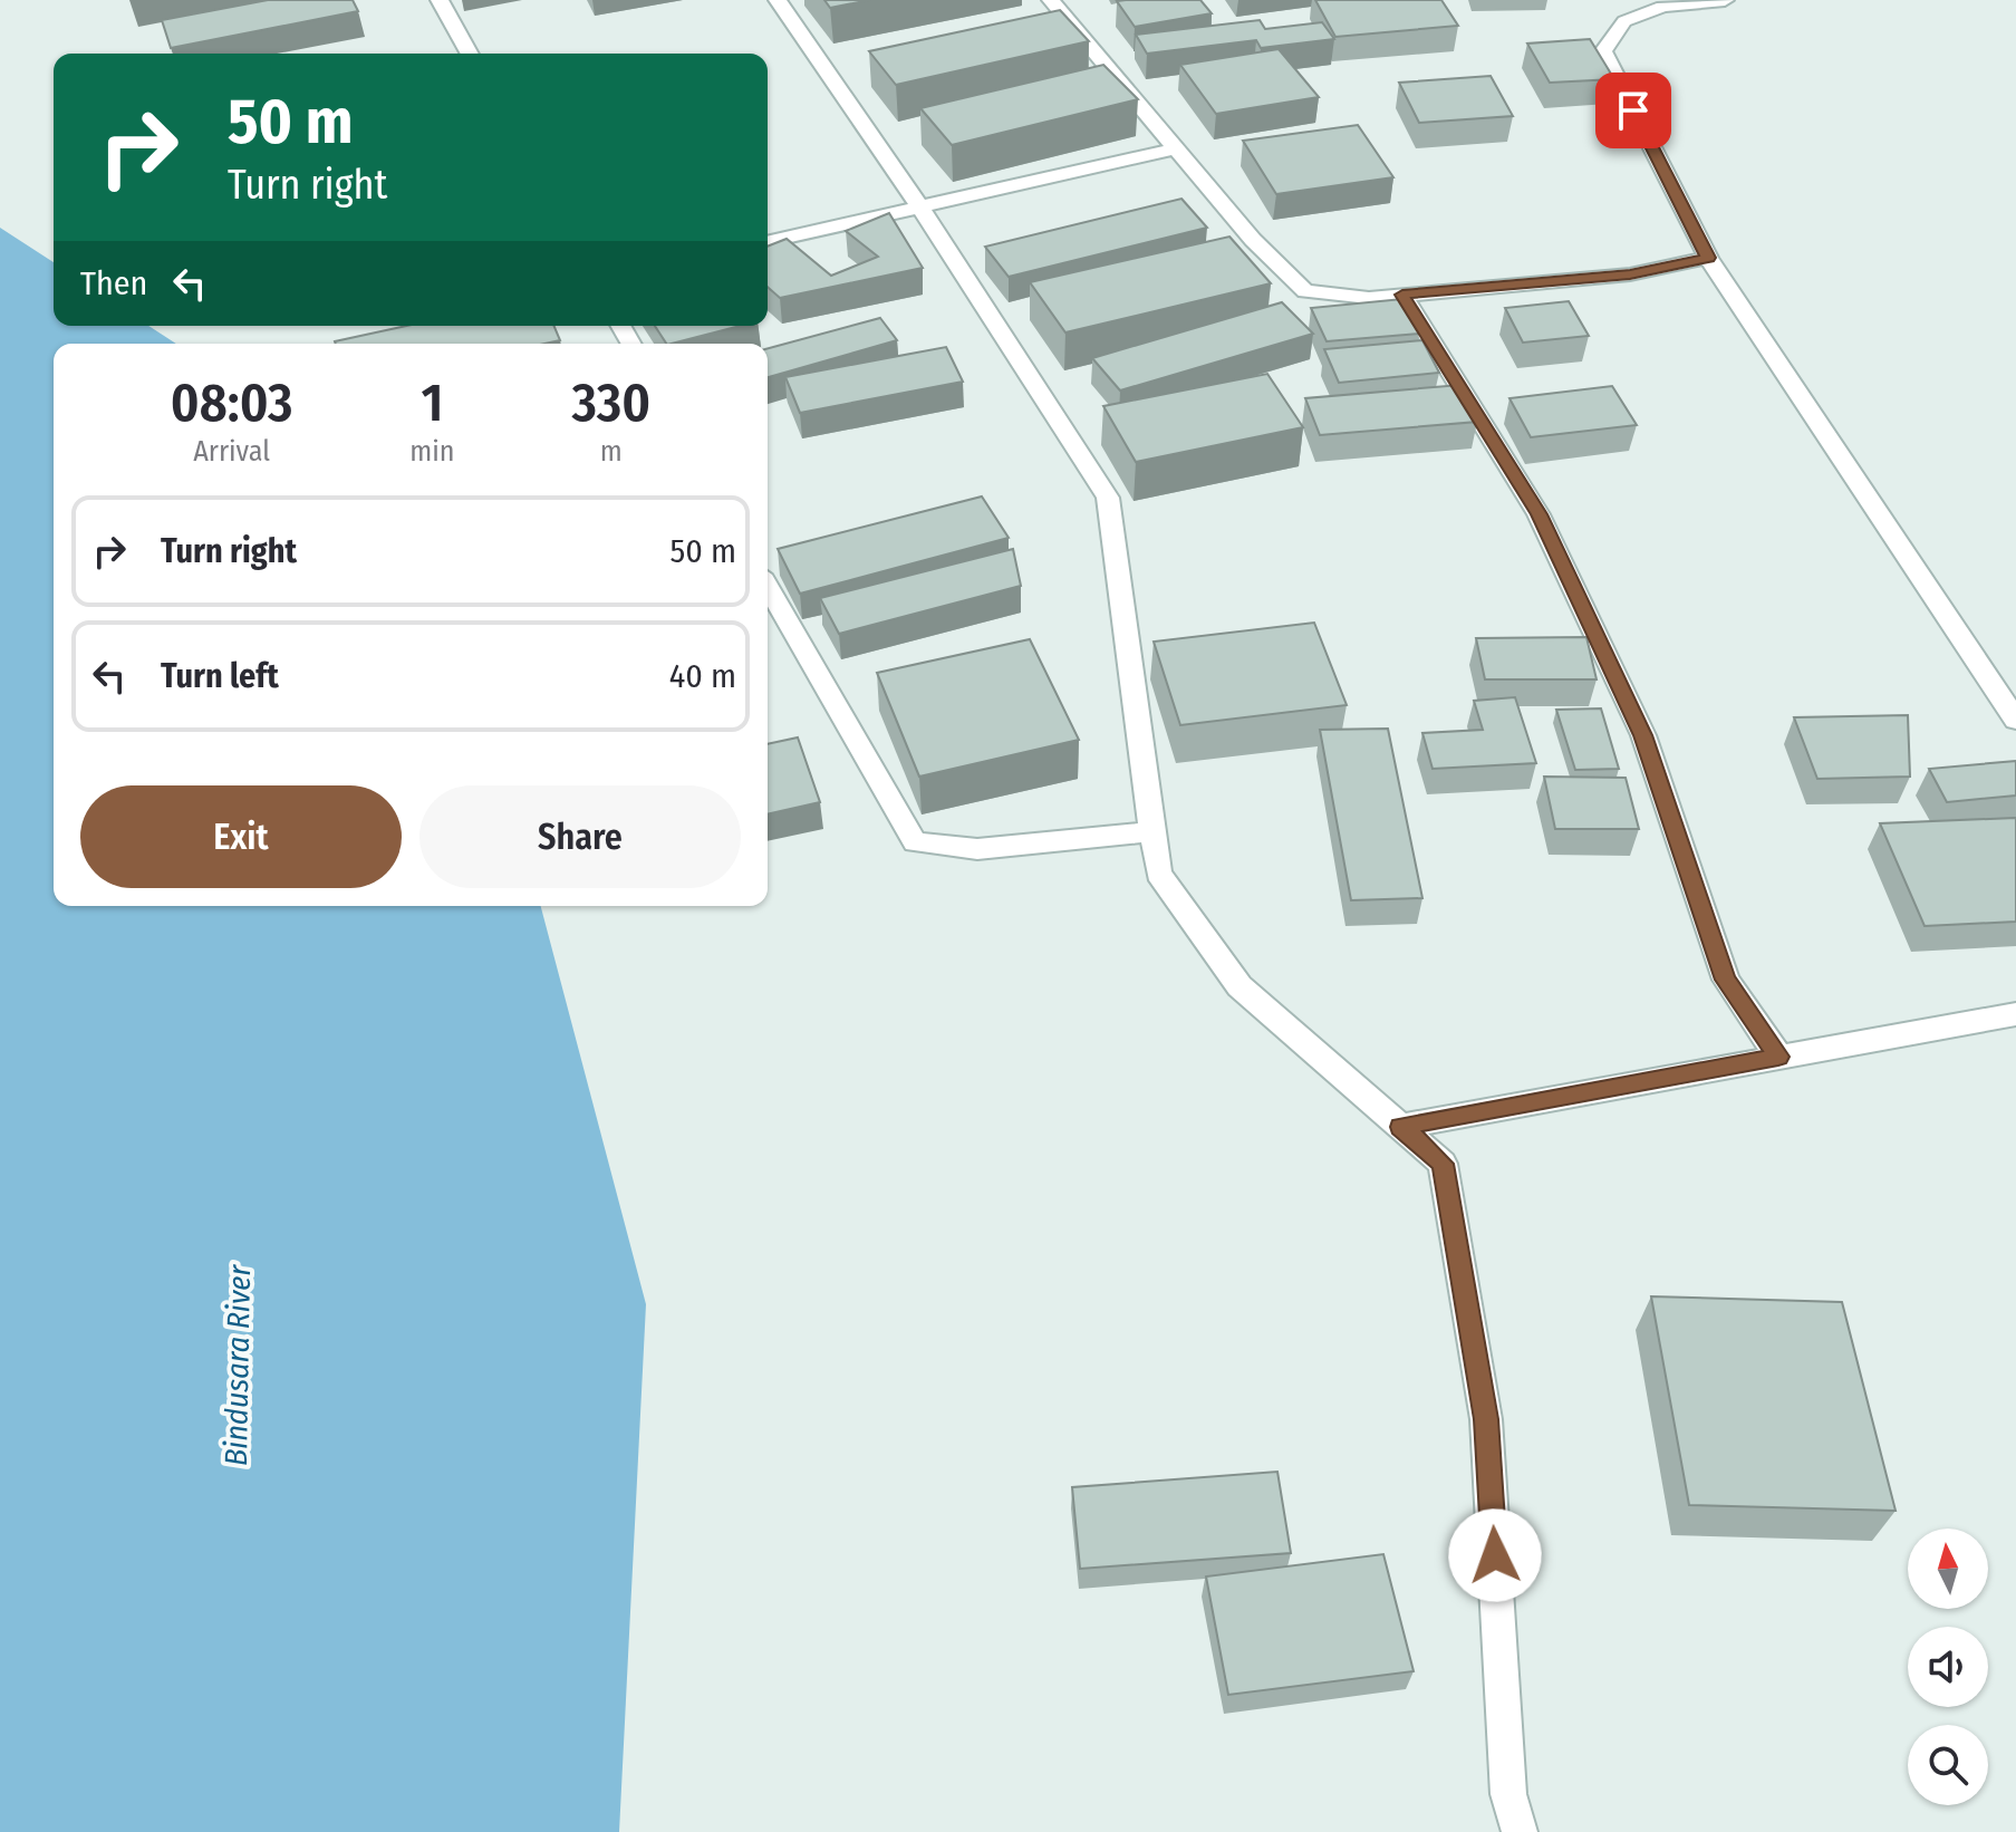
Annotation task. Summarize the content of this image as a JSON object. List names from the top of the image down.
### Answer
{
  "water": ["Bindusara River"],
  "north": "top",
  "page": {
    "turn": ["50 m", "Turn right"],
    "then": "Then",
    "eta": [
      "08:03",
      "Arrival",
      "1",
      "min",
      "330",
      "m"
    ],
    "list": [
      {
        "name": "Turn right",
        "value": "50 m"
      },
      {
        "name": "Turn left",
        "value": "40 m"
      }
    ],
    "buttons": ["Exit", "Share"]
  }
}
